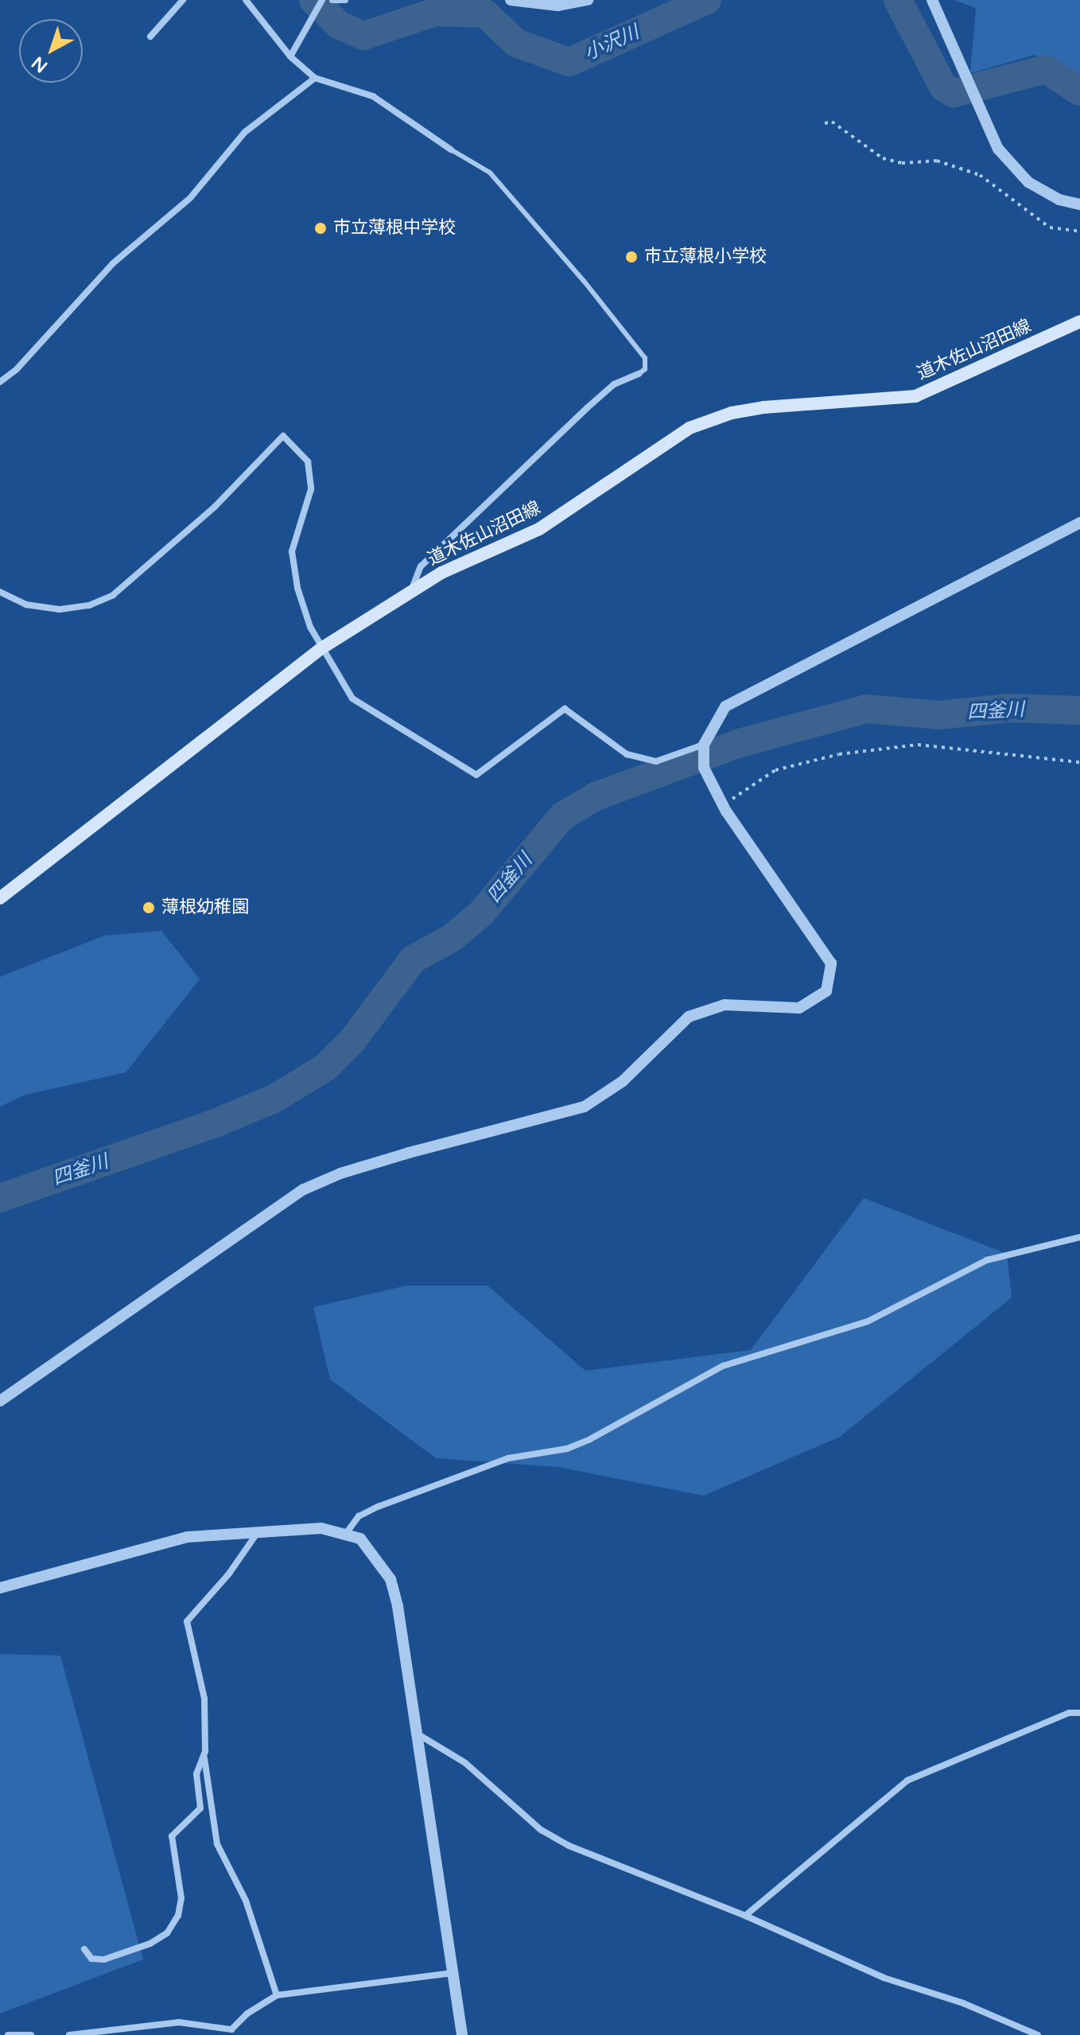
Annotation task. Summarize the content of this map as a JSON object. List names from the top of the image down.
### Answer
{
  "streets": {
    "main road": ["道木佐山沼田線"]
  },
  "water": ["小沢川", "四釜川"],
  "places": ["市立薄根中学校", "市立薄根小学校", "薄根幼稚園"],
  "north": "bottom left"
}
